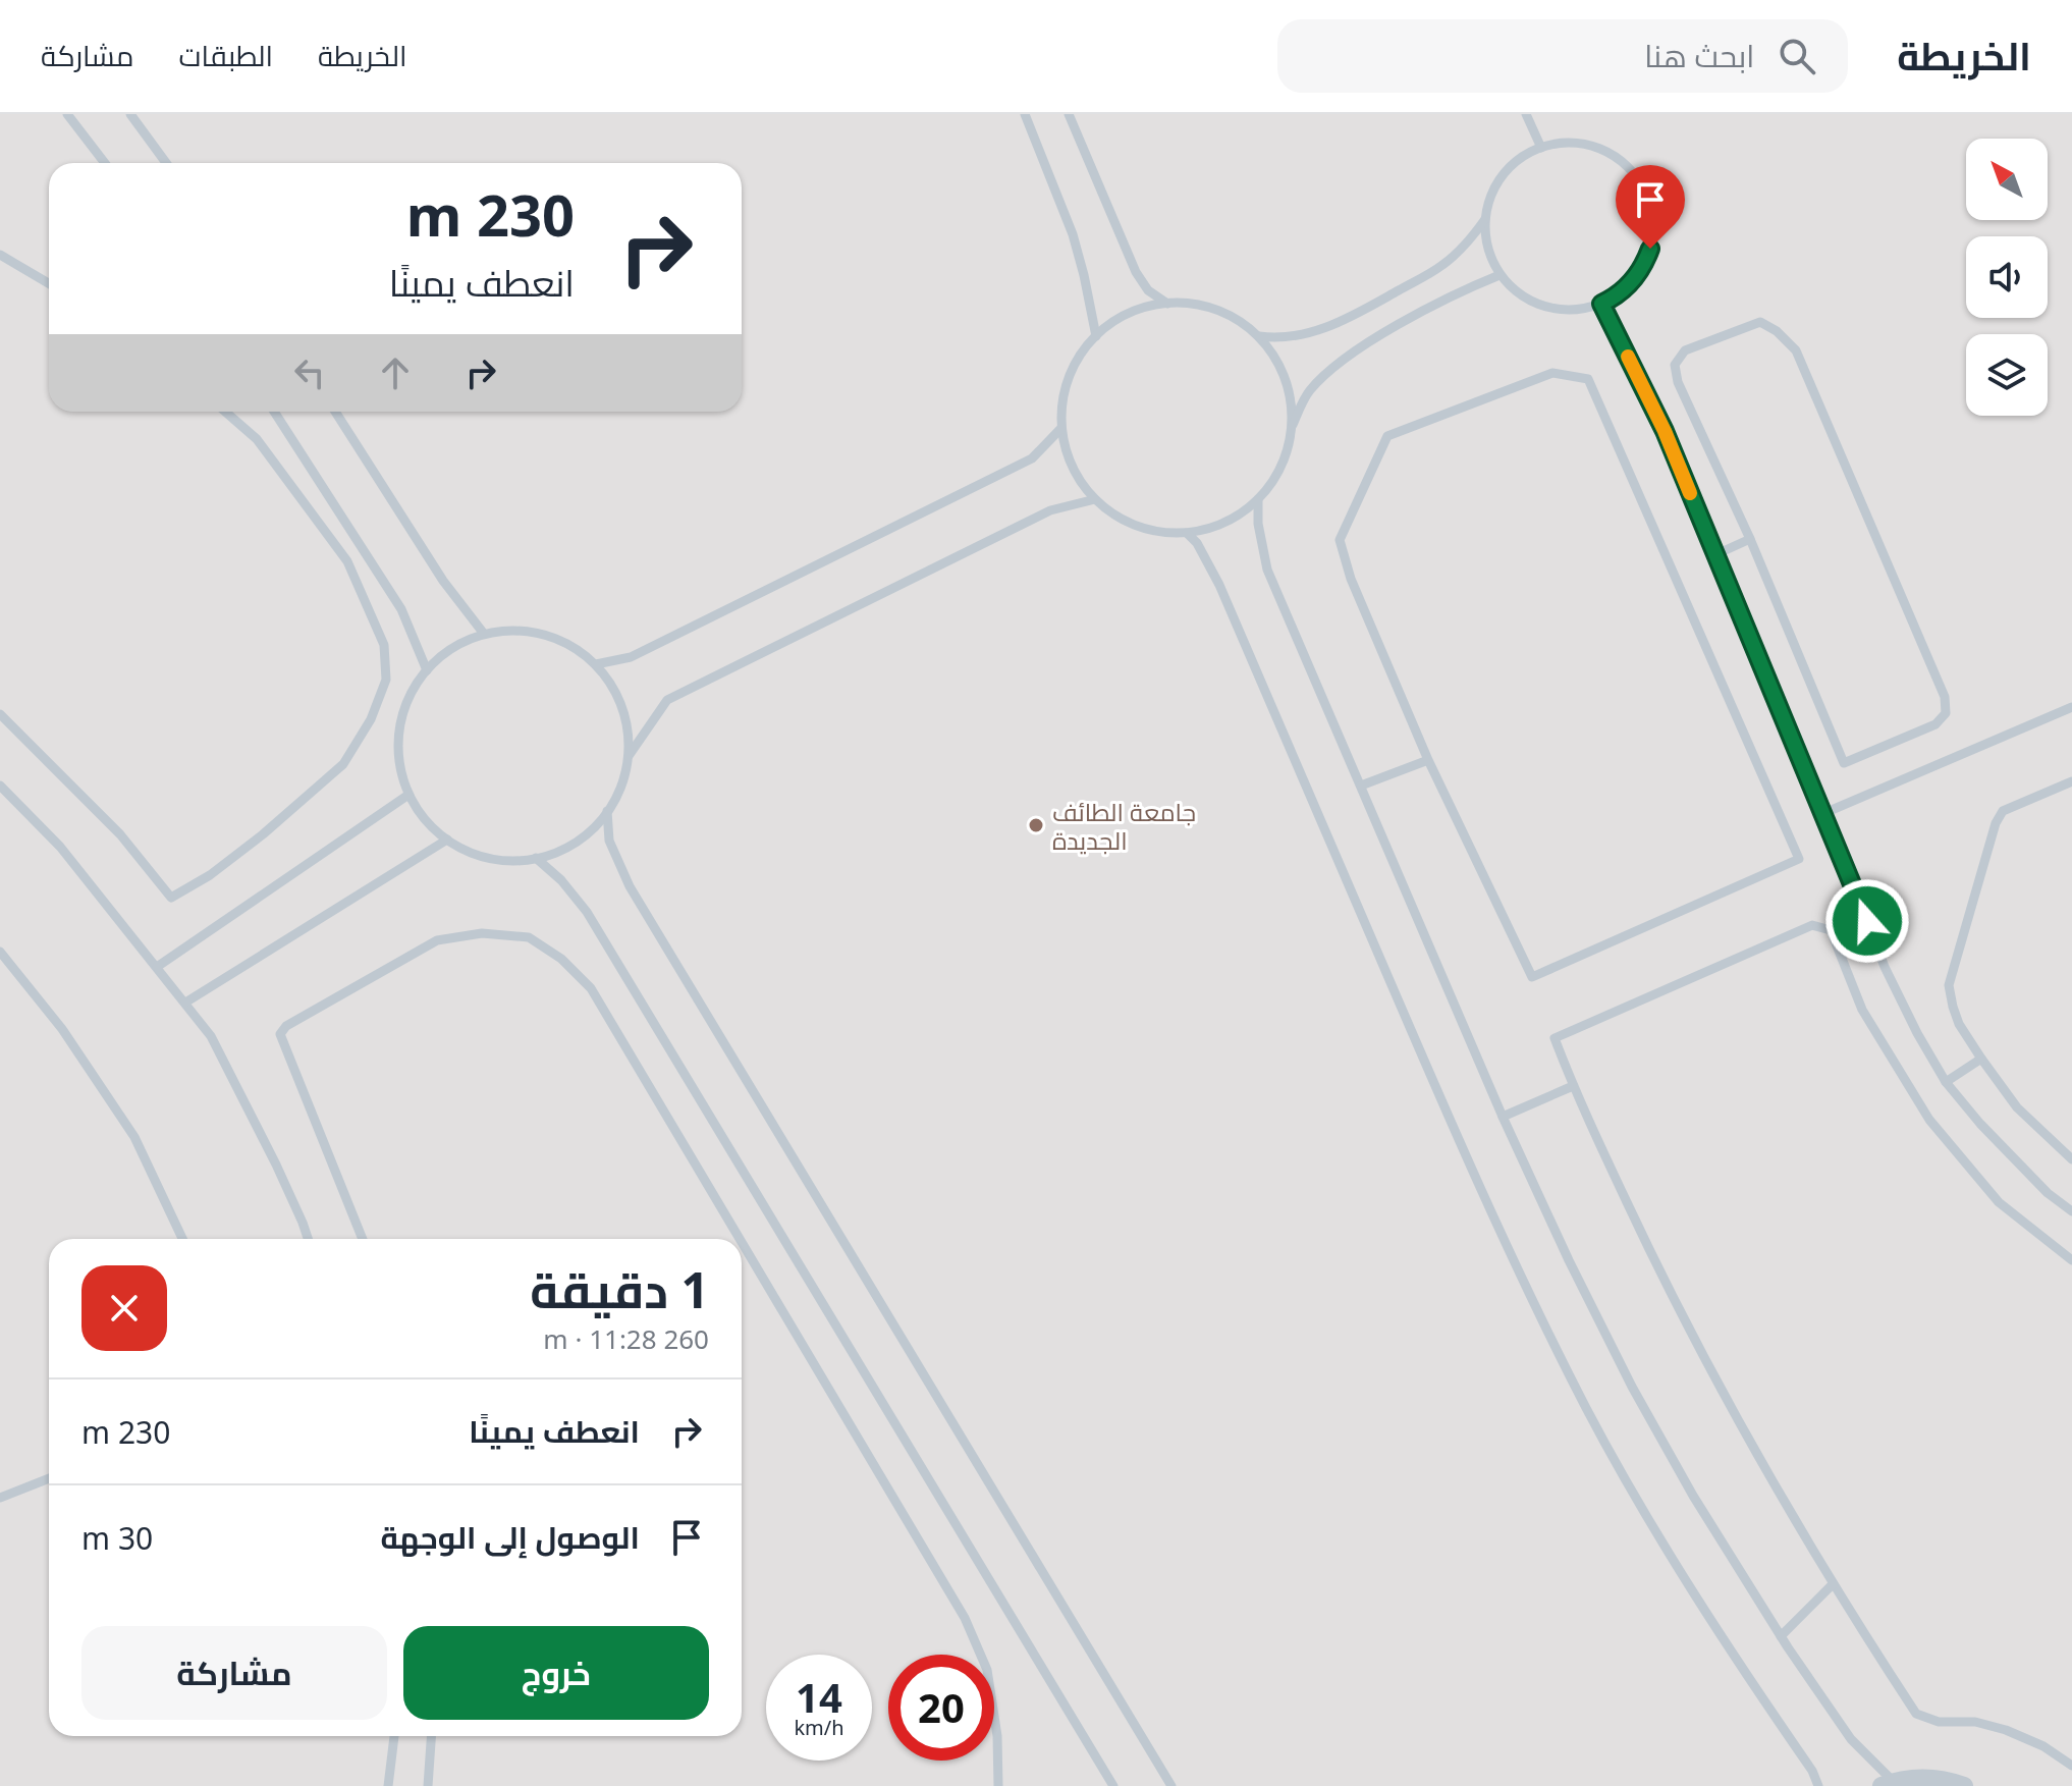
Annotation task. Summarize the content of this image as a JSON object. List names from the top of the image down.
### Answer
{
  "places": ["جامعة الطائف الجديدة"],
  "north": "top left",
  "page": {
    "header": "الخريطة",
    "search": "ابحث هنا",
    "nav": ["الخريطة", "الطبقات", "مشاركة"],
    "turn": ["230 m", "انعطف يمينًا"],
    "heading": ["1 دقيقة", "260 m · 11:28"],
    "list": [
      {
        "name": "انعطف يمينًا",
        "value": "230 m"
      },
      {
        "name": "الوصول إلى الوجهة",
        "value": "30 m"
      }
    ],
    "buttons": ["خروج", "مشاركة"],
    "speed": "14 km/h",
    "limit": "20"
  }
}
